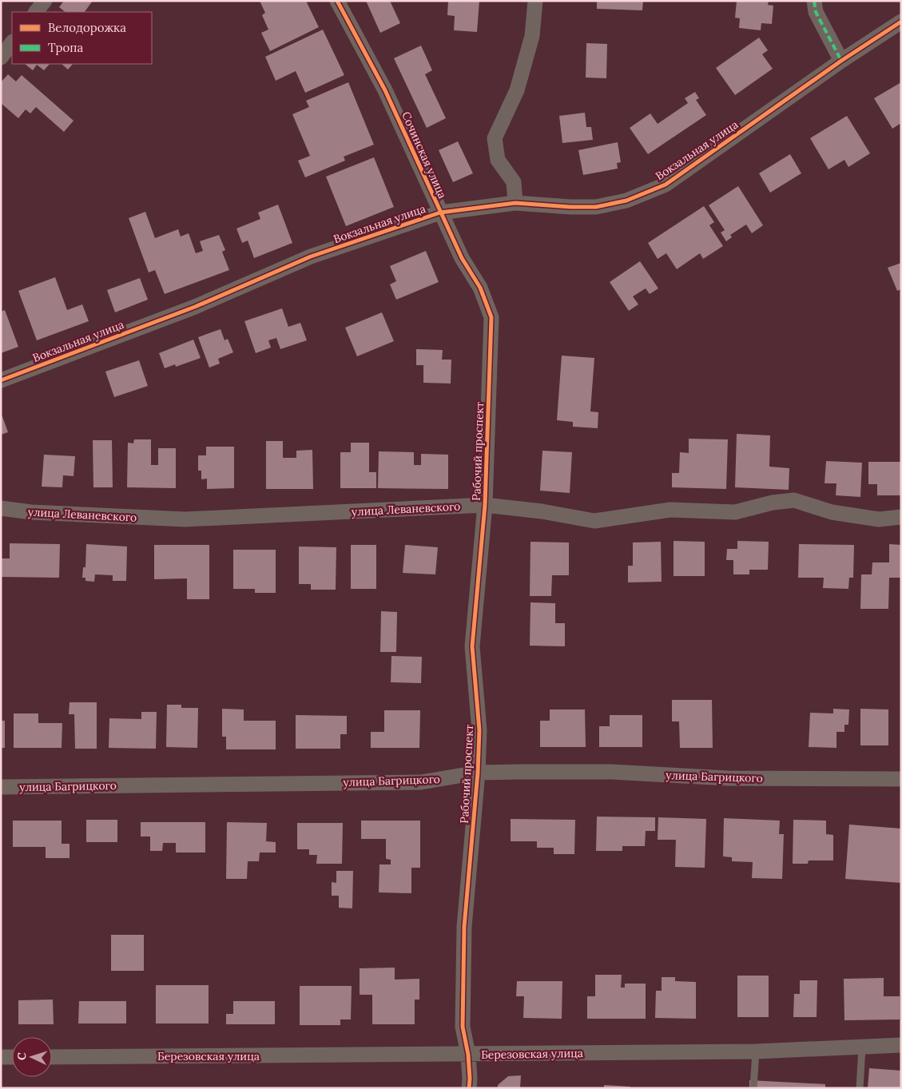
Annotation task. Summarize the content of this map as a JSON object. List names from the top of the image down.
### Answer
{
  "streets": {
    "street": [
      "Вокзальная улица",
      "Сочинская улица",
      "Рабочий проспект",
      "улица Леваневского",
      "улица Багрицкого",
      "Березовская улица"
    ]
  },
  "crossings": [
    ["Вокзальная улица", "Сочинская улица"],
    ["Сочинская улица", "Рабочий проспект"],
    ["Рабочий проспект", "улица Леваневского"],
    ["Рабочий проспект", "улица Багрицкого"],
    ["Рабочий проспект", "Березовская улица"]
  ],
  "legend": ["Велодорожка", "Тропа"],
  "north": "left"
}
